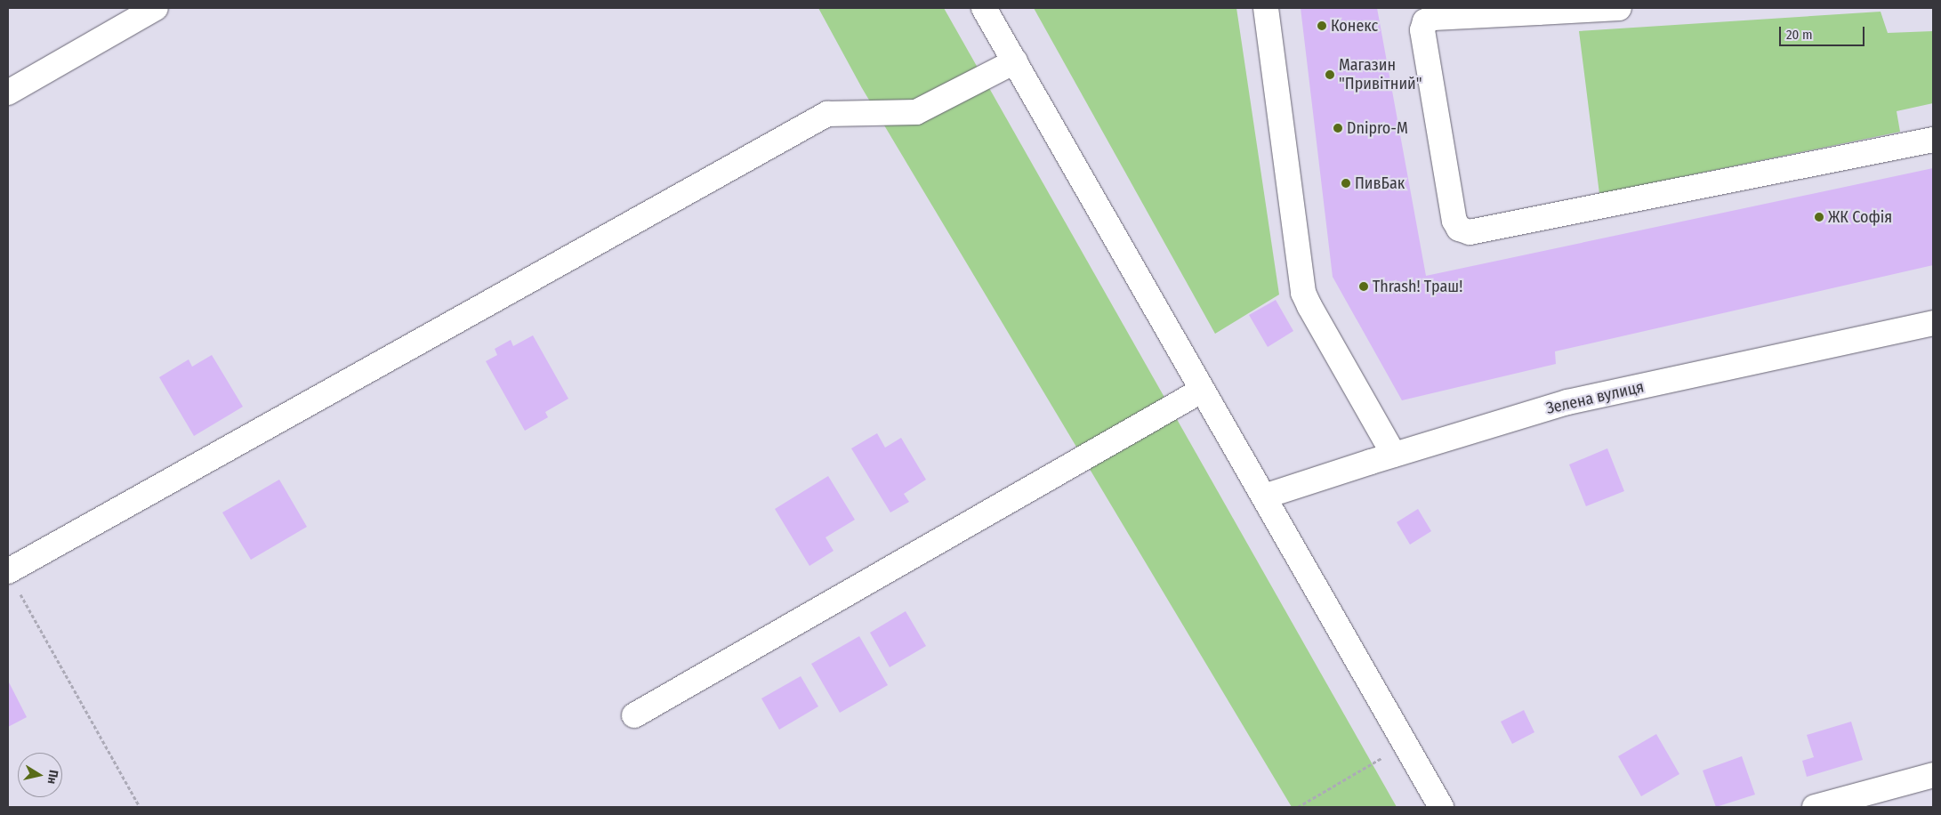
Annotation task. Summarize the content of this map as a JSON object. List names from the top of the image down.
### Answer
{
  "streets": {
    "street": ["Зелена вулиця"]
  },
  "places": [
    "Конекс",
    "Магазин \"Привітний\"",
    "Dnipro-M",
    "ПивБак",
    "ЖК Софія",
    "Thrash! Траш!"
  ],
  "scale_bar": "20 m",
  "north": "right"
}
